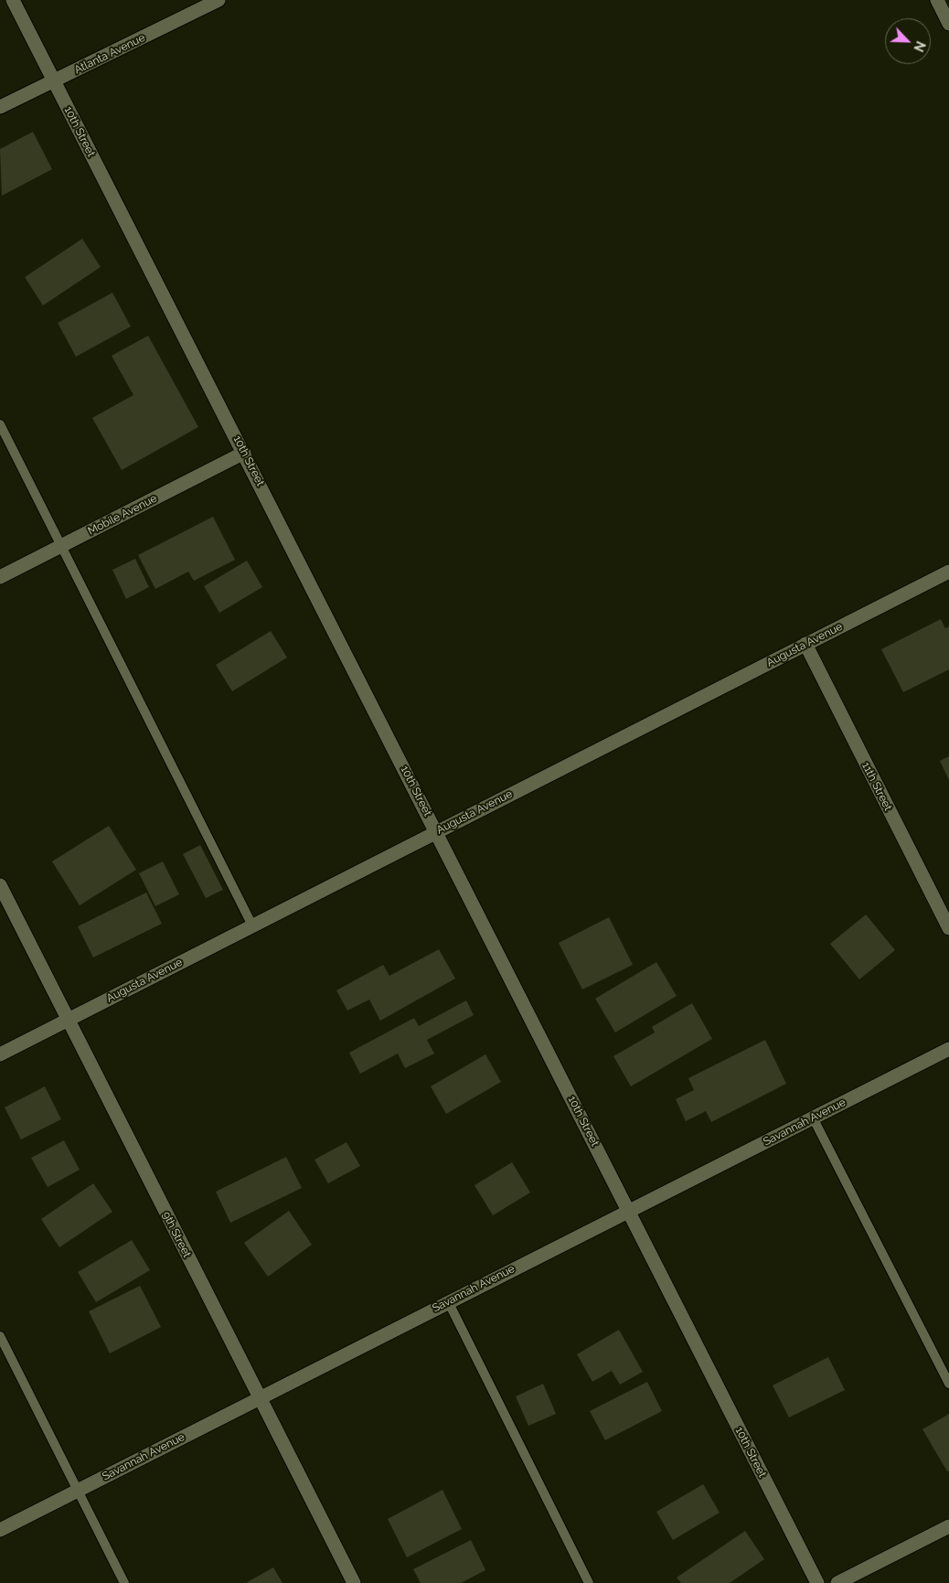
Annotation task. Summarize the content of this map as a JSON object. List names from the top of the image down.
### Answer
{
  "streets": {
    "street": [
      "Atlanta Avenue",
      "10th Street",
      "Mobile Avenue",
      "Augusta Avenue",
      "11th Street",
      "Savannah Avenue",
      "9th Street"
    ]
  },
  "crossings": [
    ["Atlanta Avenue", "10th Street"],
    ["10th Street", "Mobile Avenue"],
    ["10th Street", "Augusta Avenue"],
    ["10th Street", "Savannah Avenue"],
    ["Augusta Avenue", "11th Street"],
    ["Augusta Avenue", "9th Street"],
    ["Savannah Avenue", "9th Street"]
  ],
  "north": "bottom right"
}
